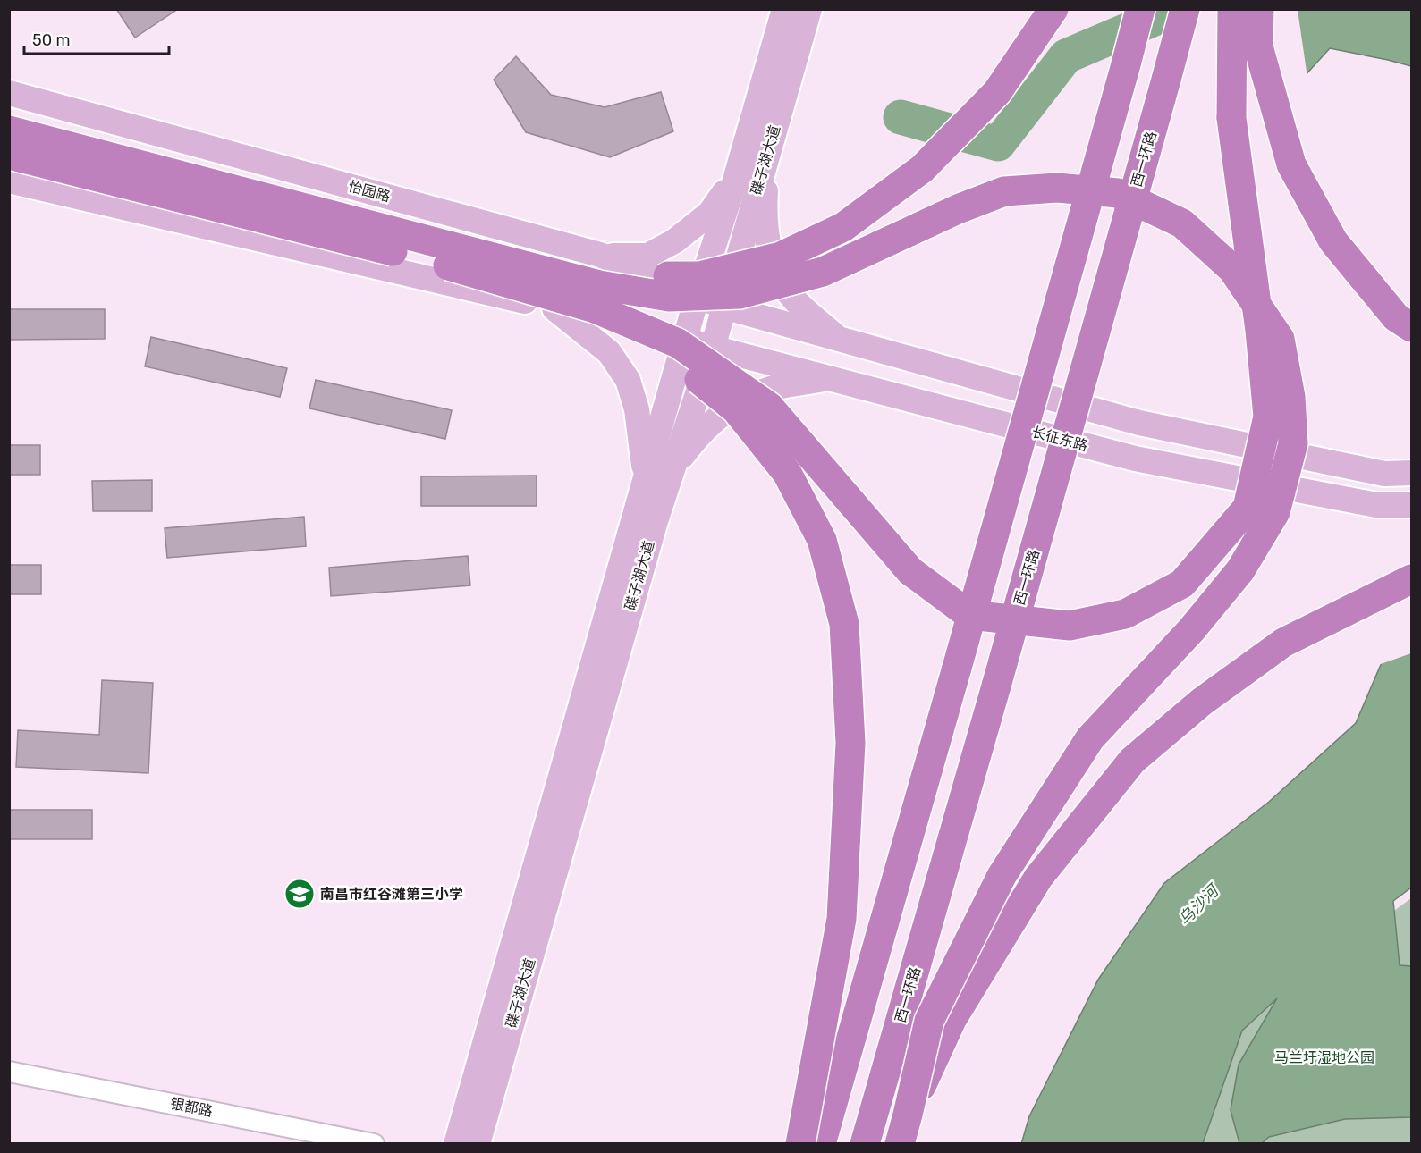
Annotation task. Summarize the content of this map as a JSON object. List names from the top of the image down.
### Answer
{
  "streets": {
    "highway": ["西一环路"],
    "main road": ["碟子湖大道", "怡园路", "长征东路"],
    "street": ["银都路"]
  },
  "crossings": [
    ["碟子湖大道", "怡园路"],
    ["碟子湖大道", "长征东路"]
  ],
  "water": ["乌沙河"],
  "parks": ["马兰圩湿地公园"],
  "places": {
    "school or university": ["南昌市红谷滩第三小学"]
  },
  "scale_bar": "50 m"
}
